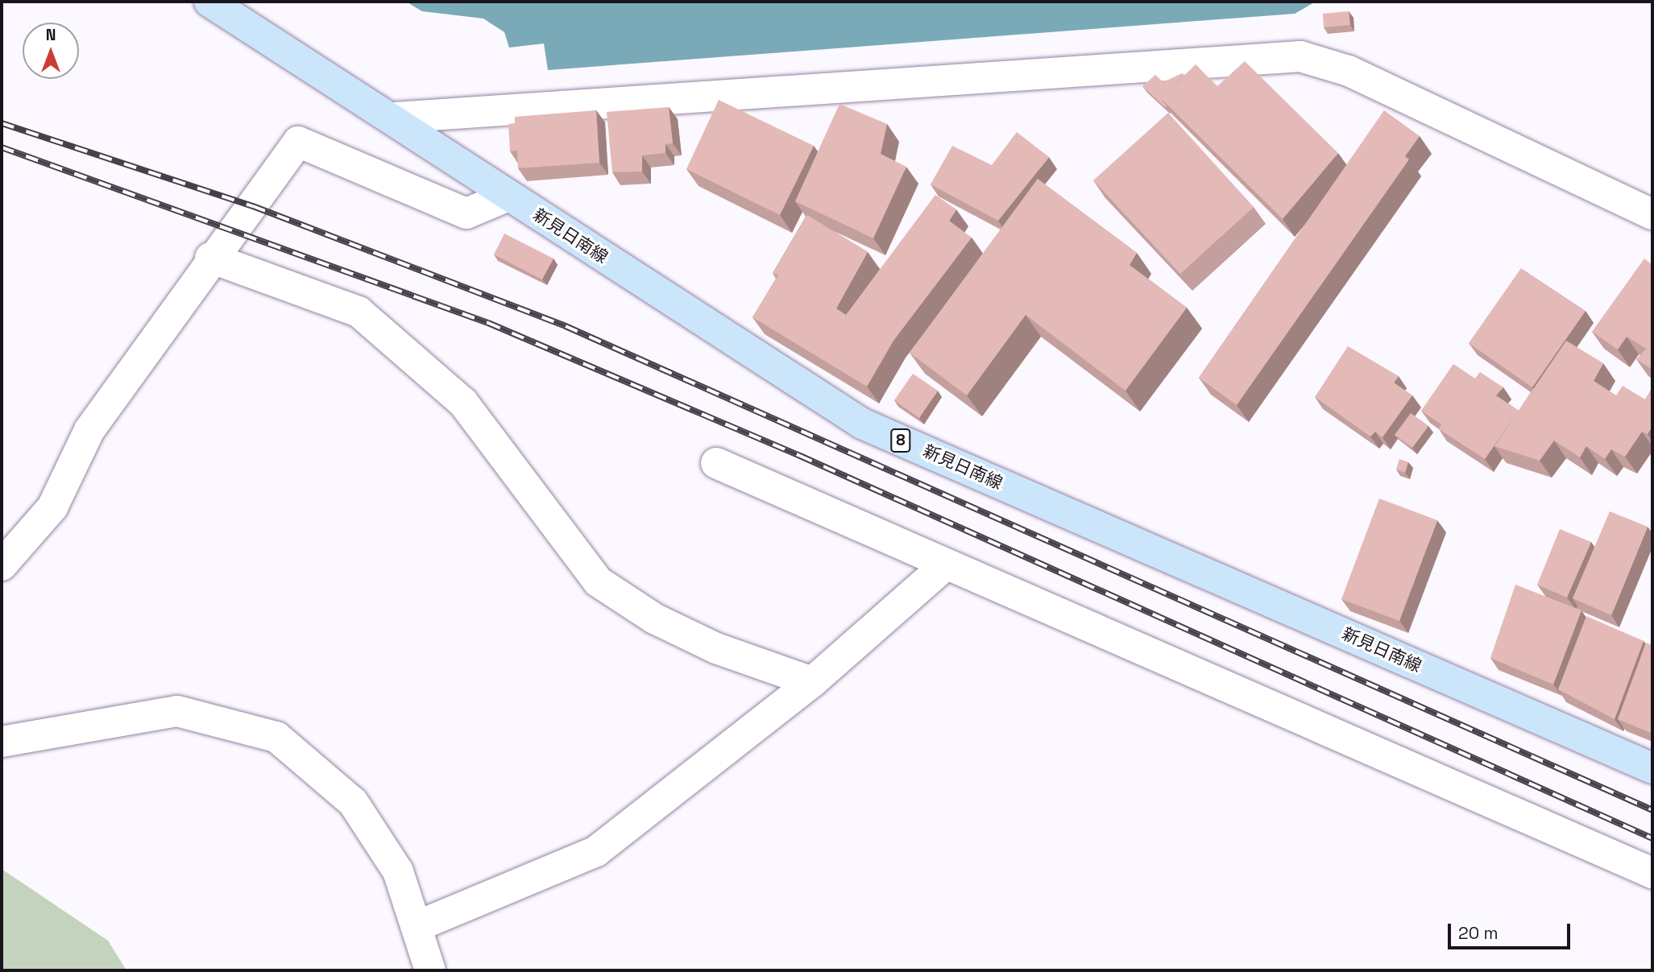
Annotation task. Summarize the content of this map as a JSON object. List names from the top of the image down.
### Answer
{
  "streets": {
    "main road": ["新見日南線", "8"]
  },
  "scale_bar": "20 m",
  "north": "top"
}
